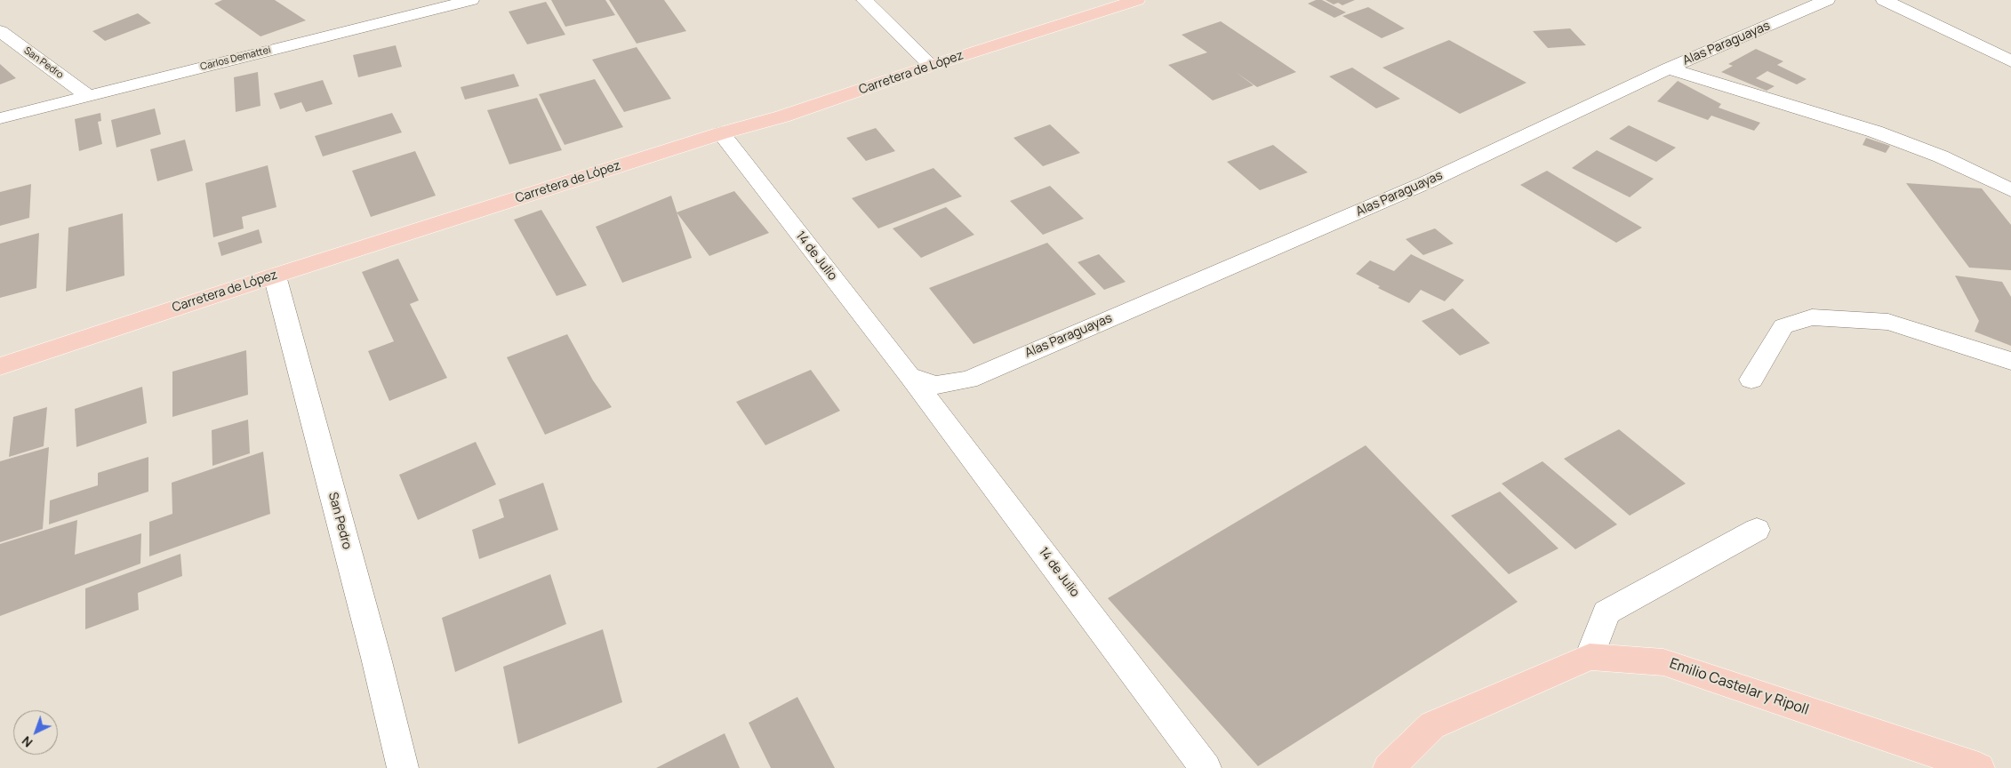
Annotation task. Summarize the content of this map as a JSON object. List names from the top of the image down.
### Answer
{
  "streets": {
    "main road": ["Carretera de López", "Emilio Castelar y Ripoll"],
    "street": [
      "Alas Paraguayas",
      "Carlos Demattei",
      "San Pedro",
      "14 de Julio"
    ]
  },
  "crossings": [
    ["Alas Paraguayas", "14 de Julio"],
    ["Carlos Demattei", "San Pedro"],
    ["San Pedro", "Carretera de López"],
    ["Carretera de López", "14 de Julio"]
  ],
  "north": "bottom left"
}
